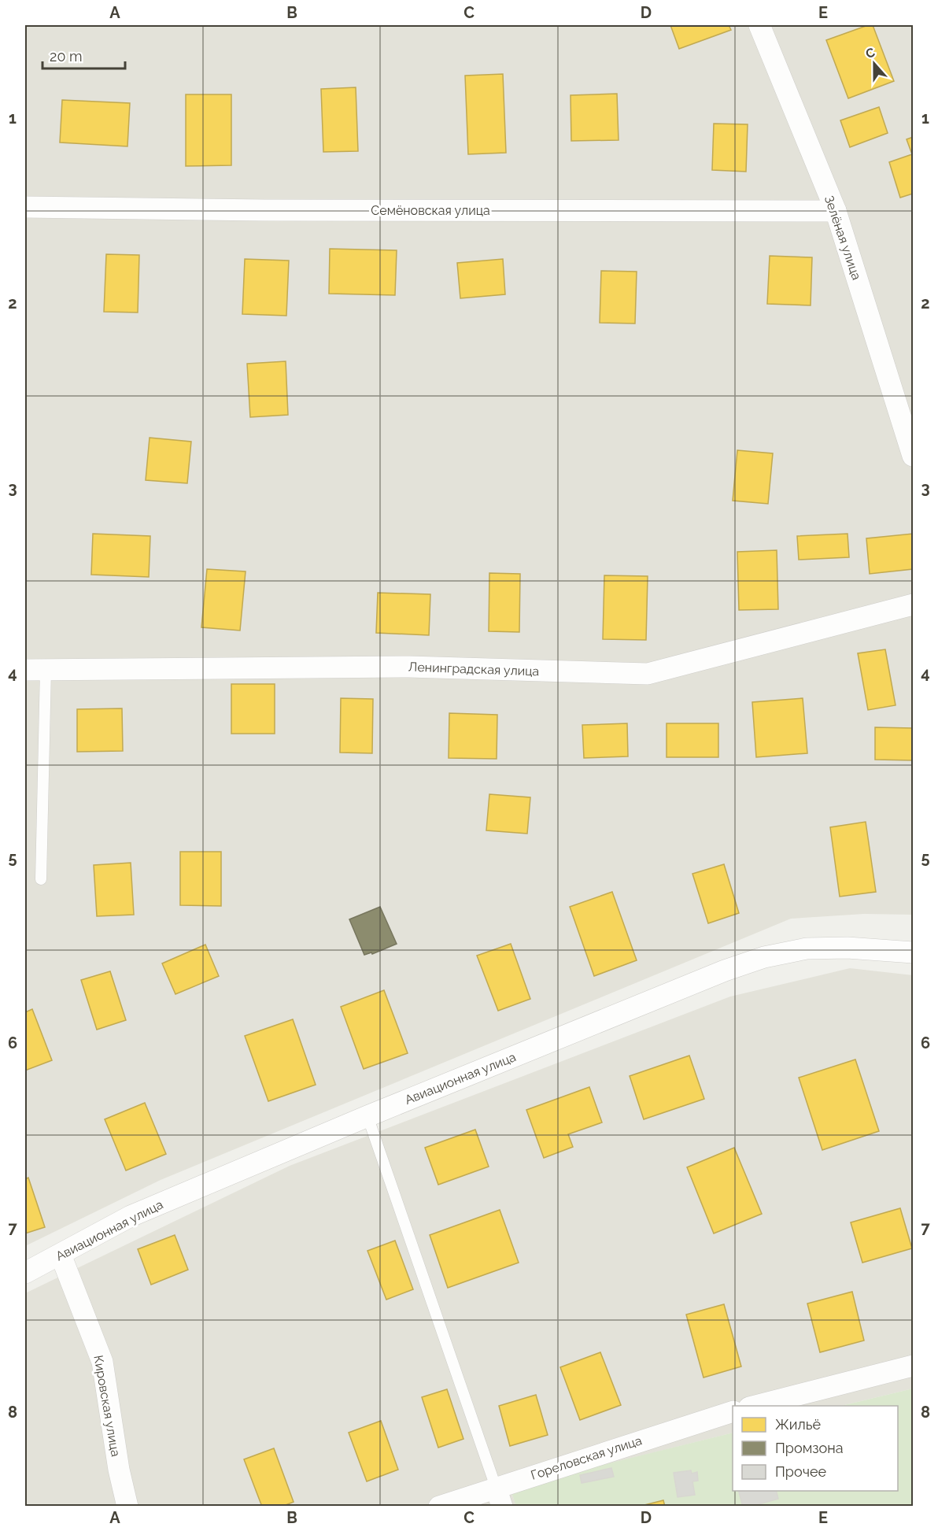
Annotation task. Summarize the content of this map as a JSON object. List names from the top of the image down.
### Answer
{
  "streets": {
    "street": [
      "Семёновская улица",
      "Зелёная улица",
      "Ленинградская улица",
      "Авиационная улица",
      "Кировская улица",
      "Гореловская улица"
    ]
  },
  "crossings": [
    ["Семёновская улица", "Зелёная улица"],
    ["Авиационная улица", "Кировская улица"]
  ],
  "legend": ["Жильё", "Промзона", "Прочее"],
  "scale_bar": "20 m",
  "north": "top",
  "grid": {
    "columns": [
      "A",
      "B",
      "C",
      "D",
      "E"
    ],
    "rows": [
      "1",
      "2",
      "3",
      "4",
      "5",
      "6",
      "7",
      "8"
    ]
  }
}
